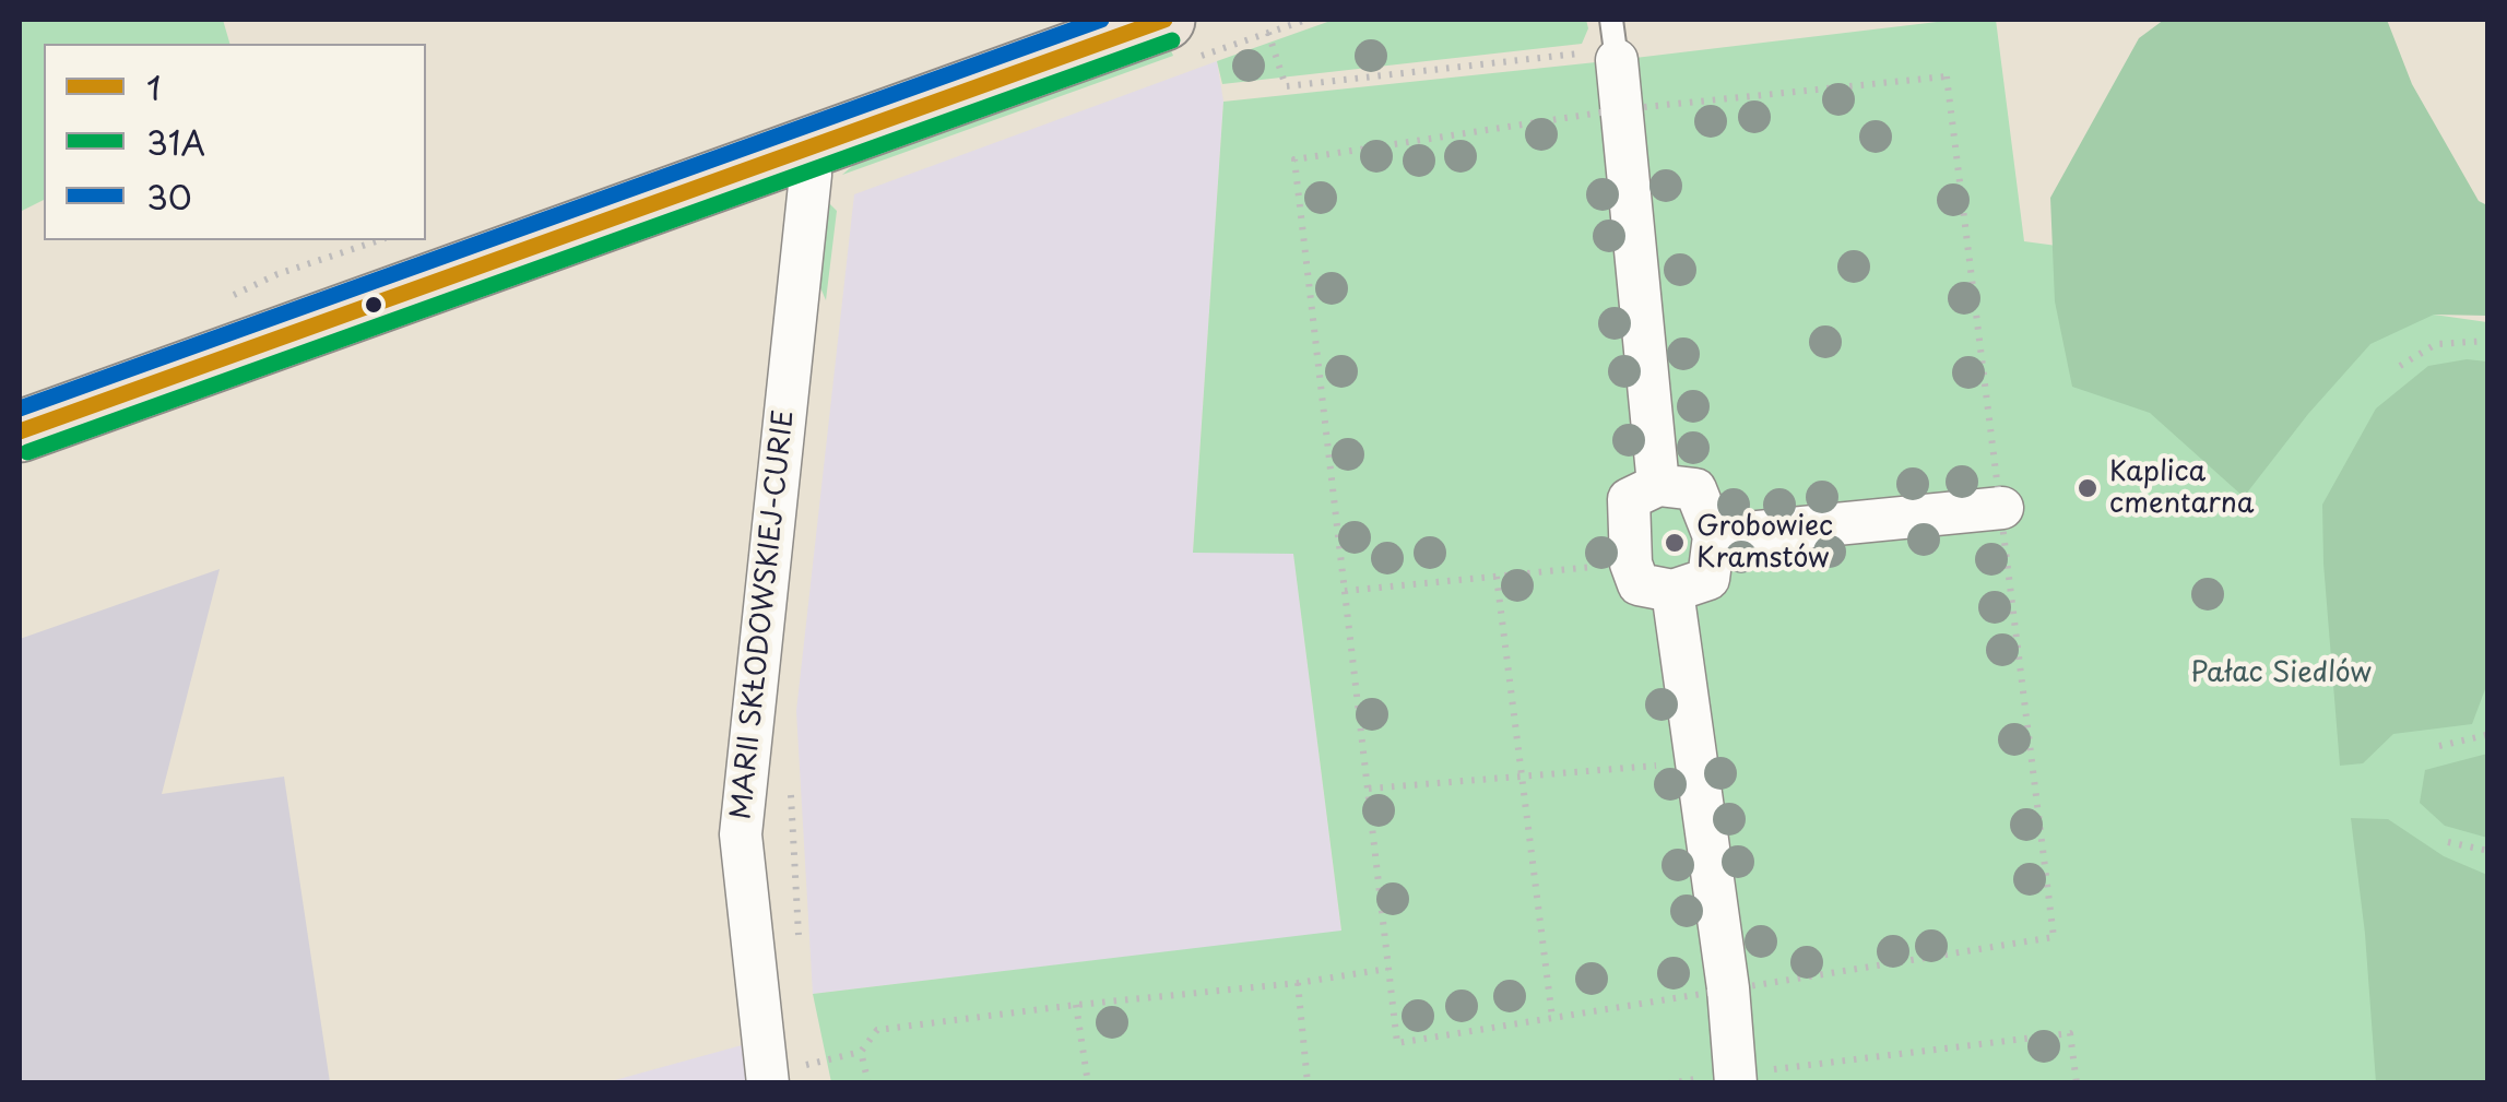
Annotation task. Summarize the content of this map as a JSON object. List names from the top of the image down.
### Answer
{
  "streets": {
    "street": ["MARII SKŁODOWSKIEJ-CURIE"]
  },
  "parks": ["Pałac Siedlów"],
  "places": ["Kaplica cmentarna", "Grobowiec Kramstów"],
  "lines": ["transit line 1", "transit line 30", "transit line 31A"],
  "legend": ["1", "31A", "30"]
}
